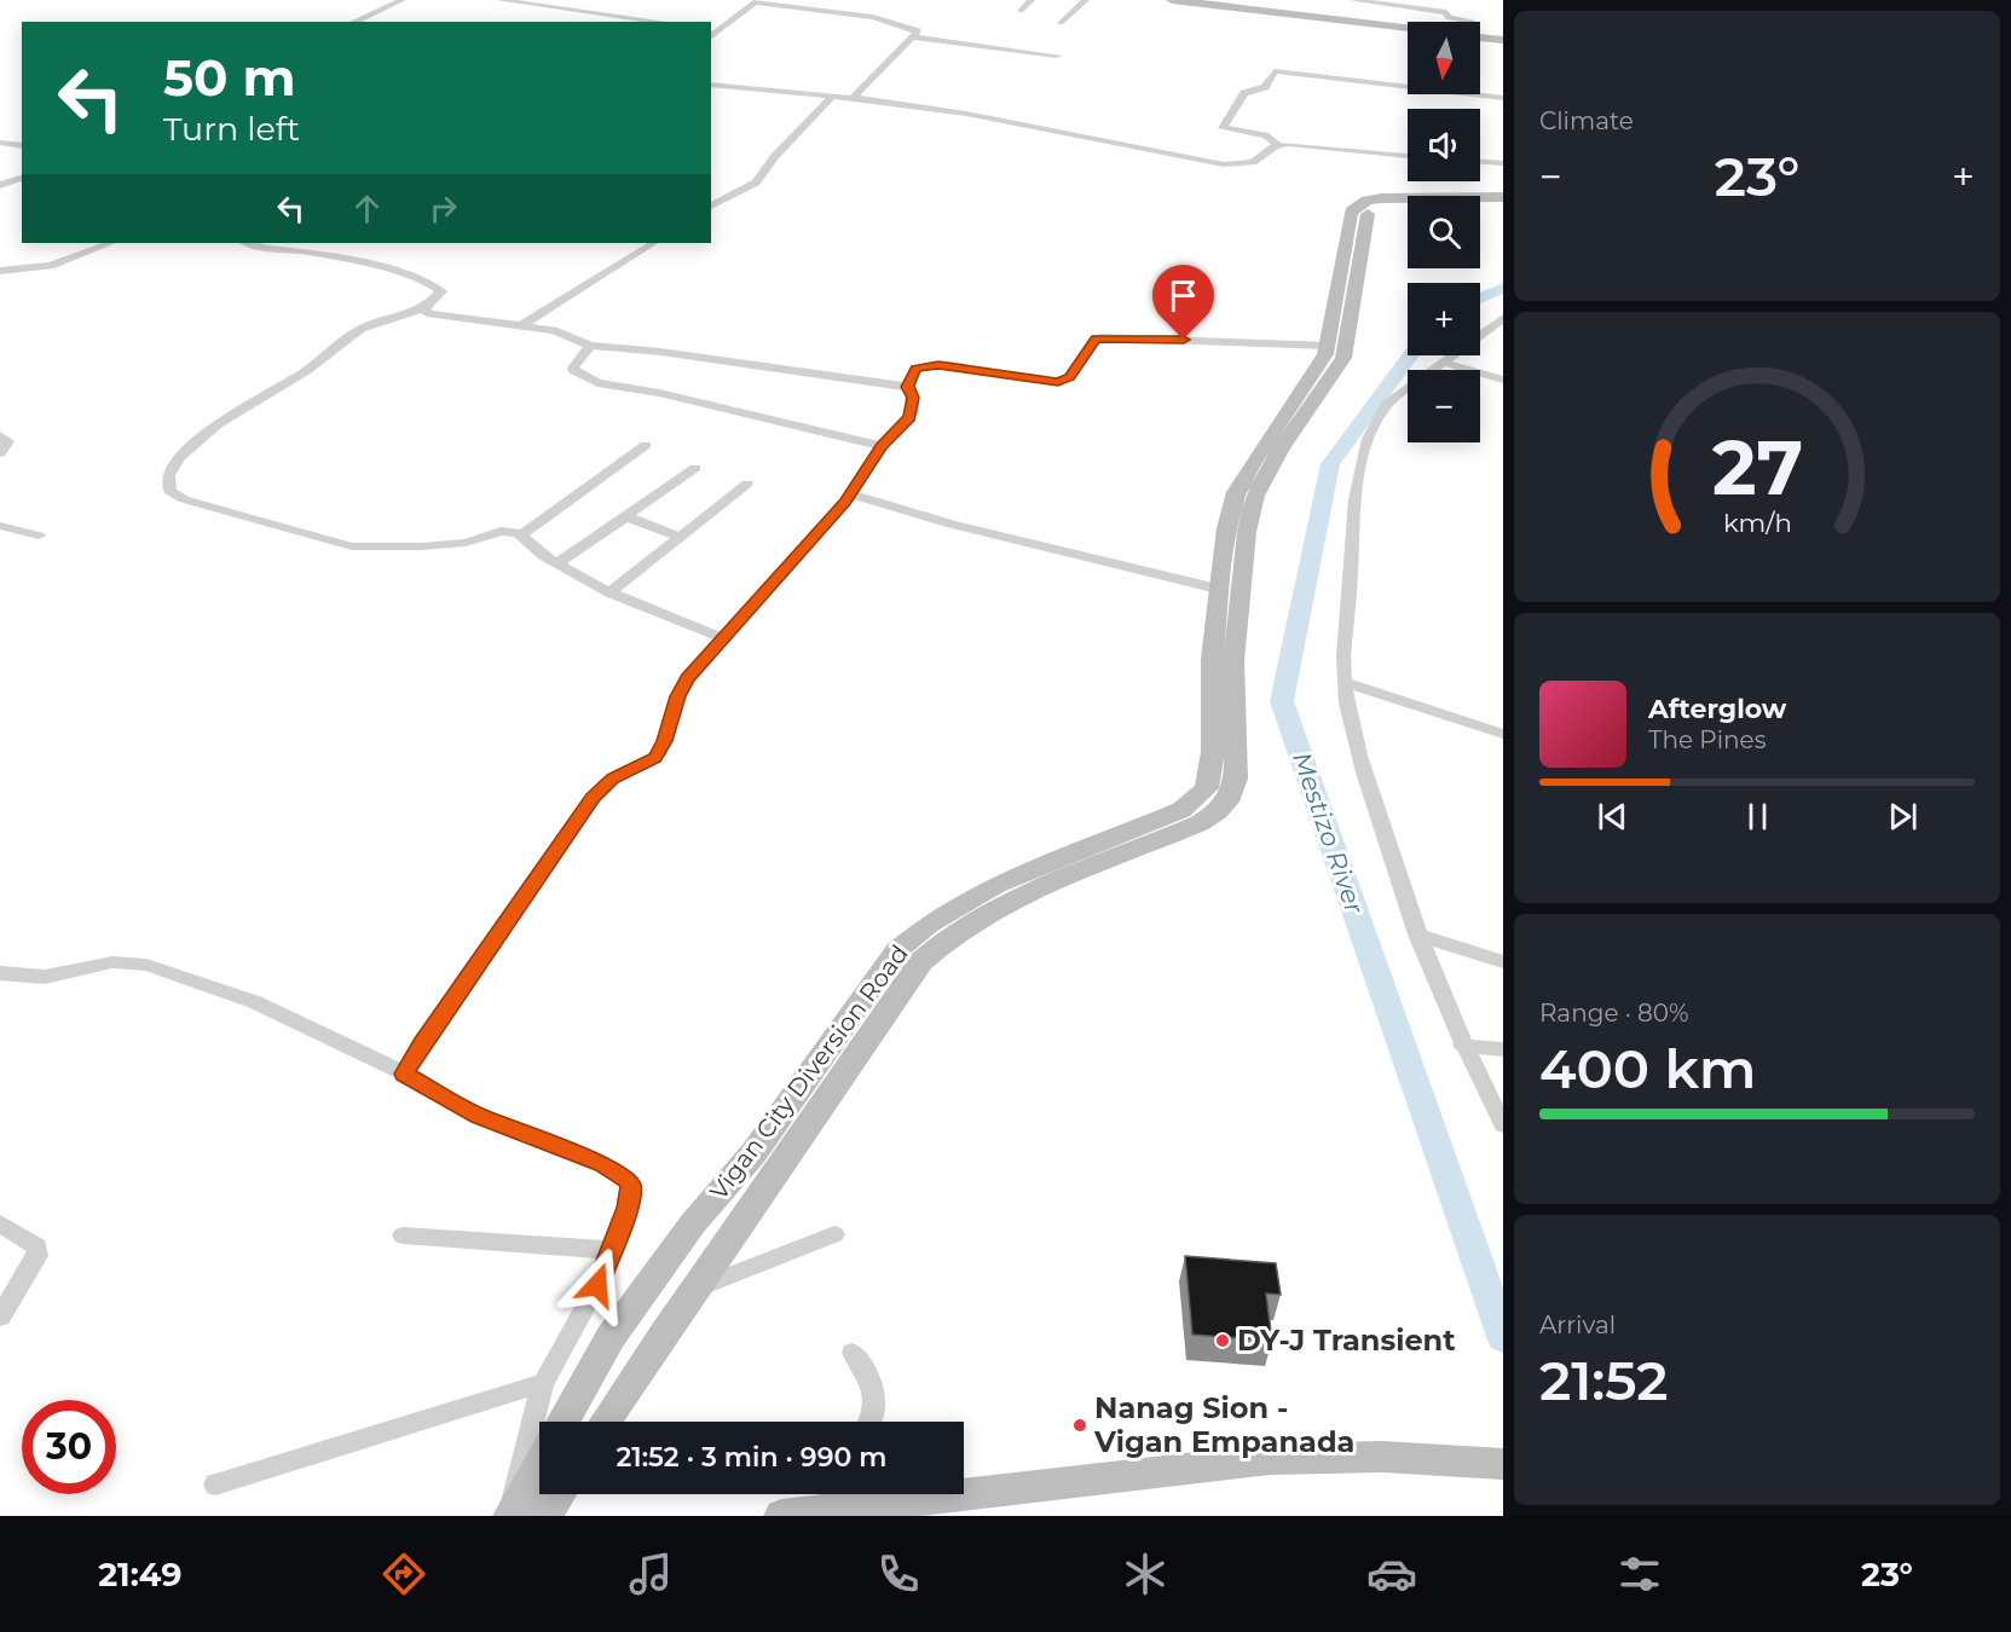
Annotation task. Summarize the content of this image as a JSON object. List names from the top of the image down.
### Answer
{
  "streets": {
    "main road": ["Vigan City Diversion Road"]
  },
  "water": ["Mestizo River"],
  "places": ["DY-J Transient", "Nanag Sion - Vigan Empanada"],
  "north": "bottom",
  "page": {
    "tile": [
      "Climate",
      ["Range · 80%", "400 km"],
      ["Arrival", "21:52"]
    ],
    "map_buttons": ["+", "−"],
    "turn": ["50 m", "Turn left"],
    "heat": ["−", "23°", "+"],
    "song": ["Afterglow", "The Pines"],
    "limit": "30",
    "trip": "21:52 · 3 min · 990 m",
    "tabs": ["21:49", "23°"],
    "gauge": ["27", "km/h"]
  }
}
